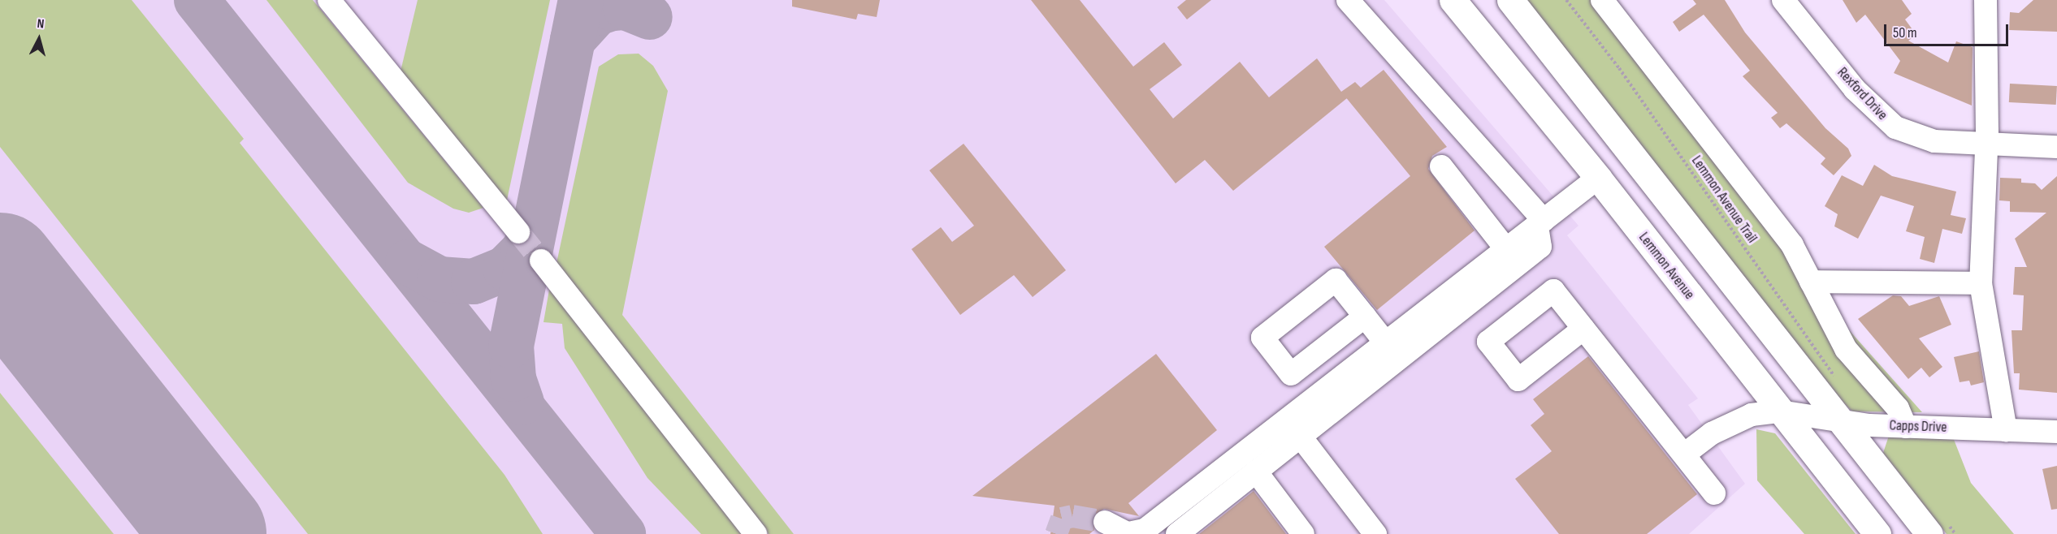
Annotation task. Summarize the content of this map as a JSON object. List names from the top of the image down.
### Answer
{
  "streets": {
    "main road": ["Lemmon Avenue"],
    "street": ["Rexford Drive", "Capps Drive"],
    "path": ["Lemmon Avenue Trail"]
  },
  "crossings": [
    ["Lemmon Avenue", "Capps Drive"]
  ],
  "scale_bar": "50 m",
  "north": "top"
}
